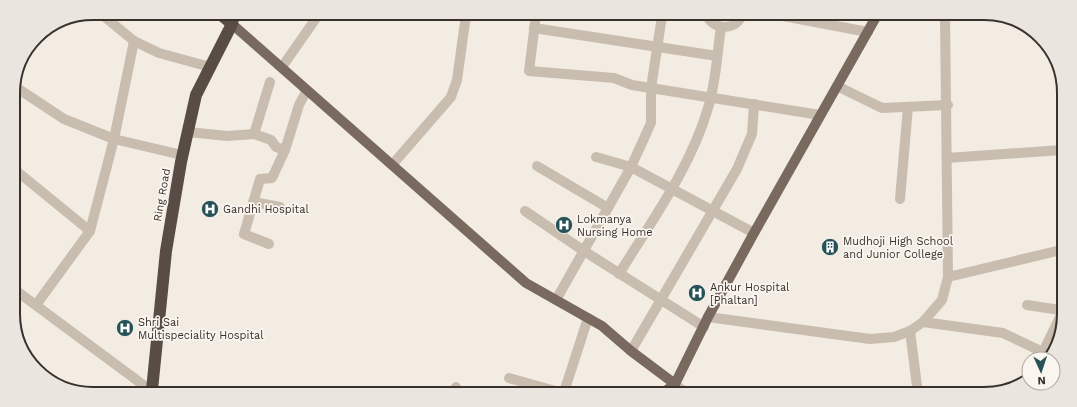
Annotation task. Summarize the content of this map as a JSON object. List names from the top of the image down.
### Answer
{
  "streets": {
    "highway": ["Ring Road"]
  },
  "places": {
    "hospital": [
      "Gandhi Hospital",
      "Lokmanya Nursing Home",
      "Ankur Hospital [Phaltan]",
      "Shri Sai Multispeciality Hospital"
    ],
    "building": ["Mudhoji High School and Junior College"]
  },
  "north": "bottom"
}
